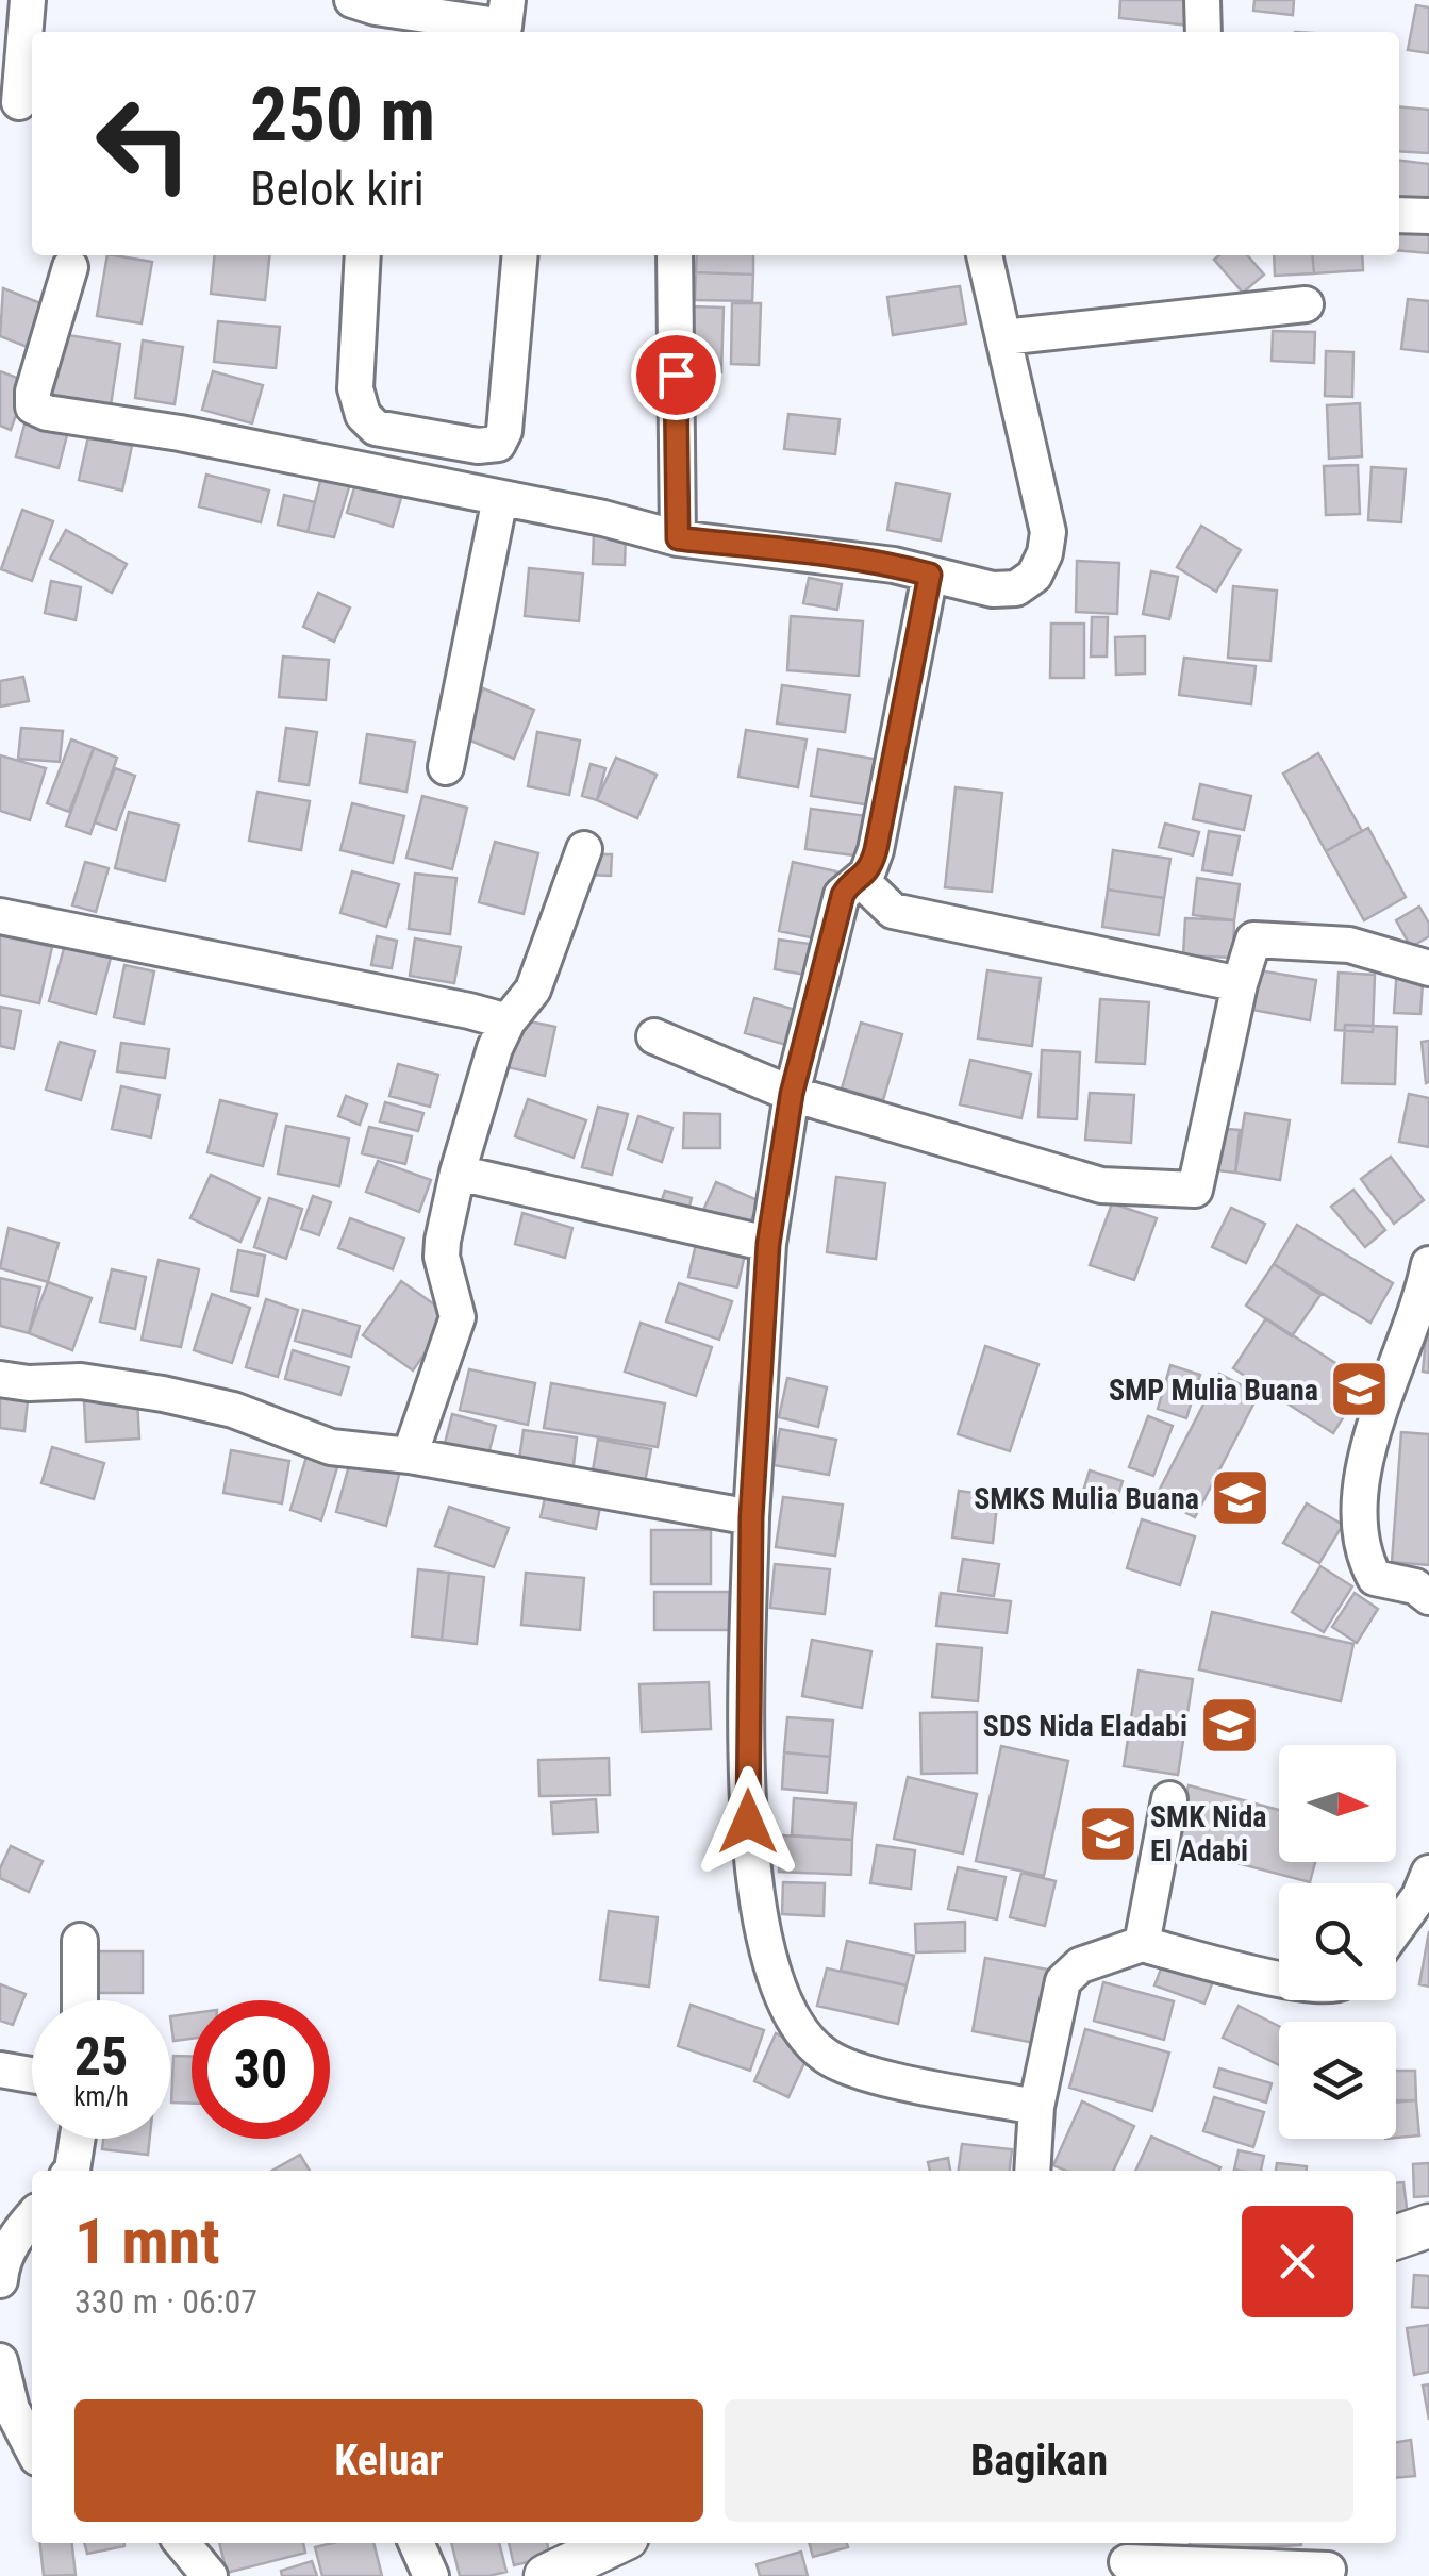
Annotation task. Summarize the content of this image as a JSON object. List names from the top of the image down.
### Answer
{
  "places": {
    "school or university": [
      "SMP Mulia Buana",
      "SMKS Mulia Buana",
      "SDS Nida Eladabi",
      "SMK Nida El Adabi"
    ]
  },
  "north": "right",
  "page": {
    "turn": ["250 m", "Belok kiri"],
    "speed": "25 km/h",
    "limit": "30",
    "heading": ["1 mnt", "330 m · 06:07"],
    "buttons": ["Keluar", "Bagikan"]
  }
}
